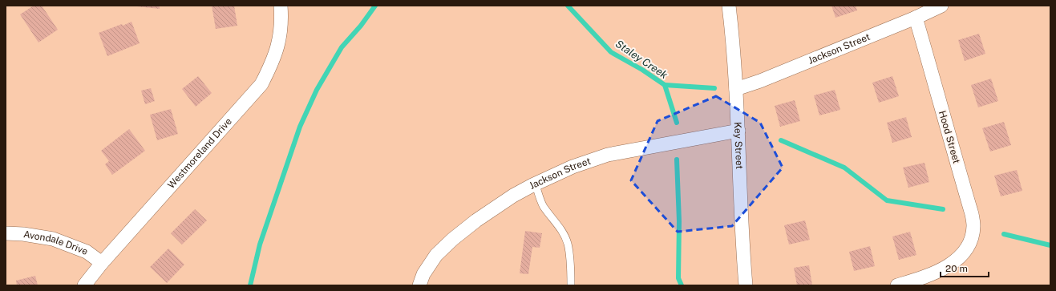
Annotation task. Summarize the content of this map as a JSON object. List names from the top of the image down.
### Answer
{
  "streets": {
    "street": [
      "Jackson Street",
      "Hood Street",
      "Key Street",
      "Westmoreland Drive",
      "Avondale Drive"
    ]
  },
  "crossings": [
    ["Jackson Street", "Hood Street"],
    ["Jackson Street", "Key Street"],
    ["Westmoreland Drive", "Avondale Drive"]
  ],
  "water": ["Staley Creek"],
  "scale_bar": "20 m"
}
